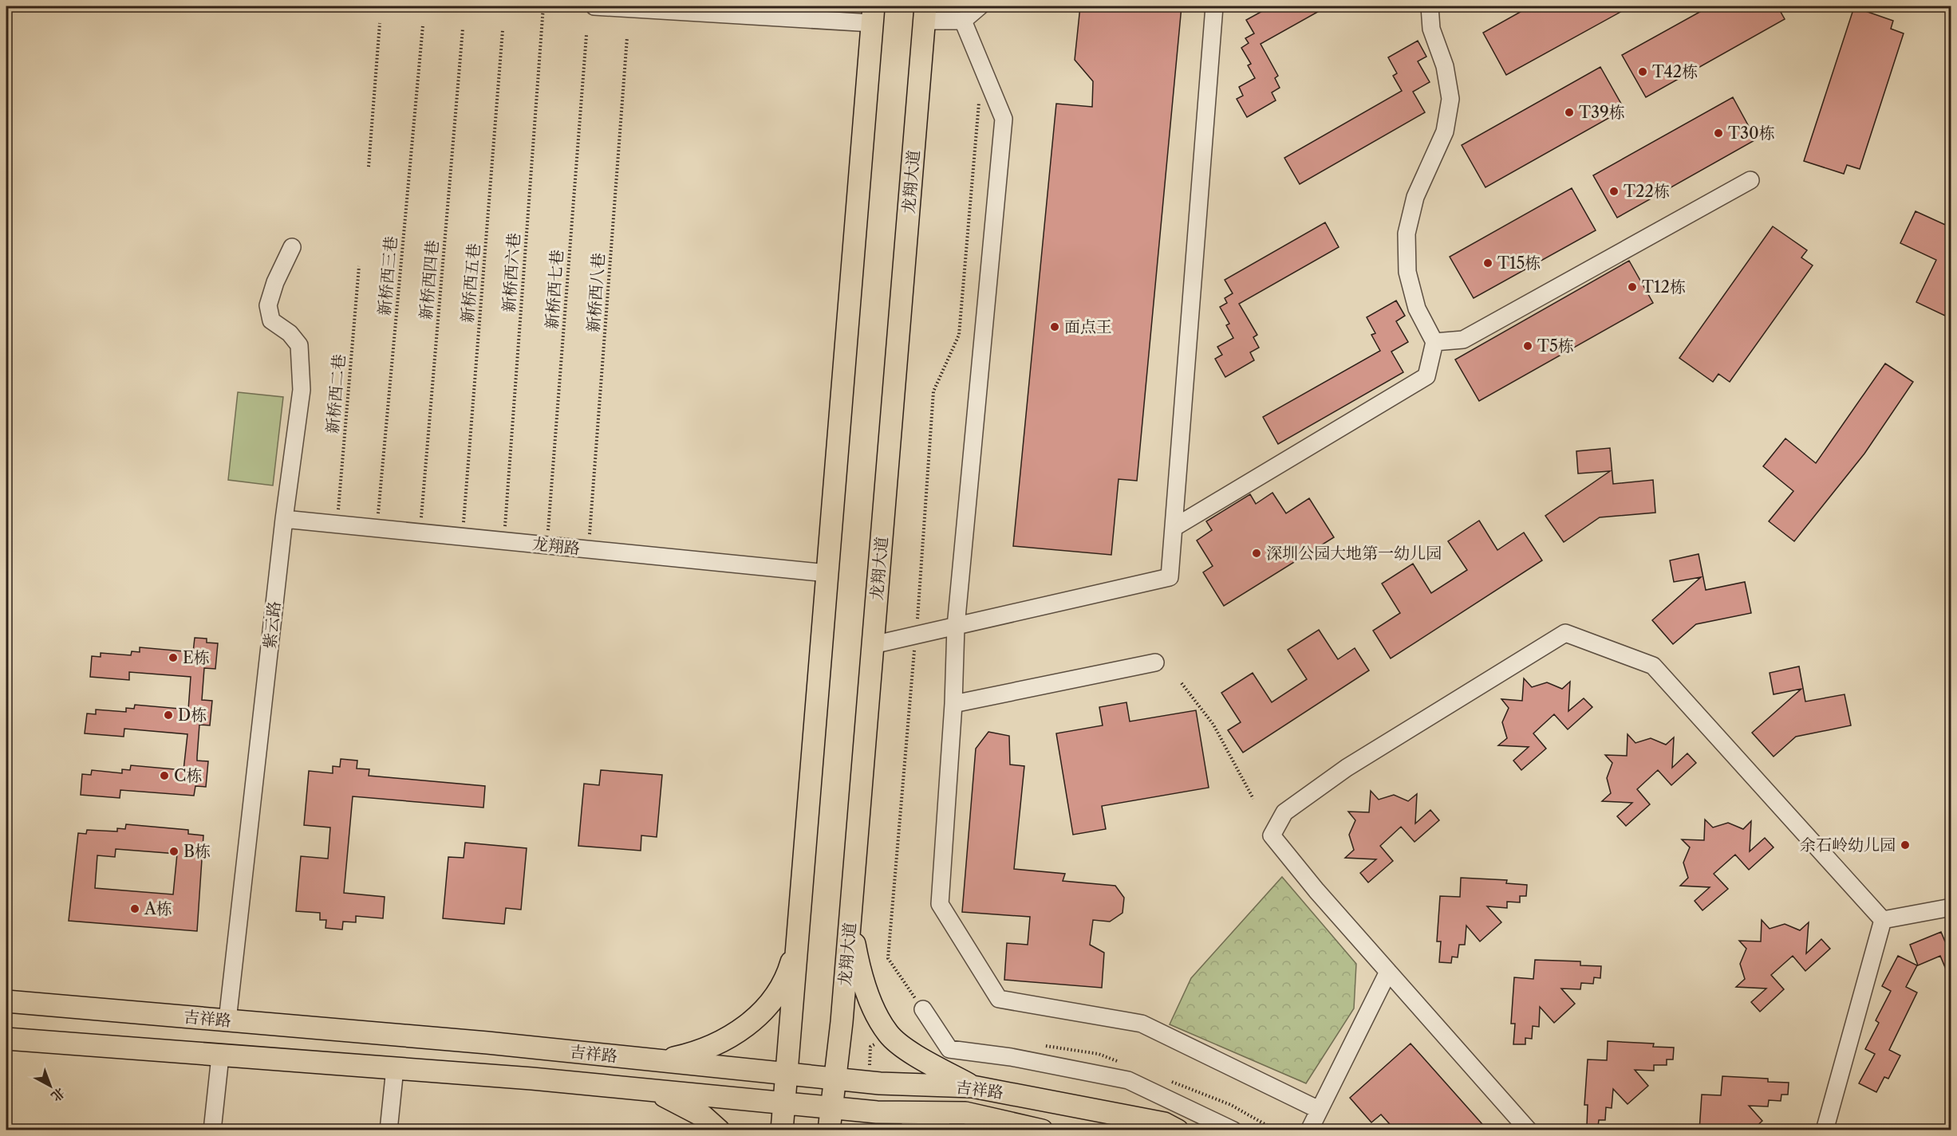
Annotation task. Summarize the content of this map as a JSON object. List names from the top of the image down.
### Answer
{
  "streets": {
    "main road": ["龙翔大道", "吉祥路"],
    "street": ["龙翔路", "紫云路"],
    "path": [
      "新桥西六巷",
      "新桥西三巷",
      "新桥西四巷",
      "新桥西五巷",
      "新桥西七巷",
      "新桥西八巷",
      "新桥西二巷"
    ]
  },
  "crossings": [
    ["龙翔大道", "吉祥路"],
    ["新桥西六巷", "龙翔路"],
    ["新桥西三巷", "龙翔路"],
    ["新桥西四巷", "龙翔路"],
    ["新桥西五巷", "龙翔路"],
    ["新桥西七巷", "龙翔路"],
    ["新桥西八巷", "龙翔路"],
    ["新桥西二巷", "龙翔路"],
    ["龙翔路", "紫云路"],
    ["紫云路", "吉祥路"]
  ],
  "places": [
    "T42栋",
    "T39栋",
    "T30栋",
    "T22栋",
    "T15栋",
    "T12栋",
    "面点王",
    "T5栋",
    "深圳公园大地第一幼儿园",
    "E栋",
    "D栋",
    "C栋",
    "余石岭幼儿园",
    "B栋",
    "A栋"
  ],
  "north": "bottom right"
}
